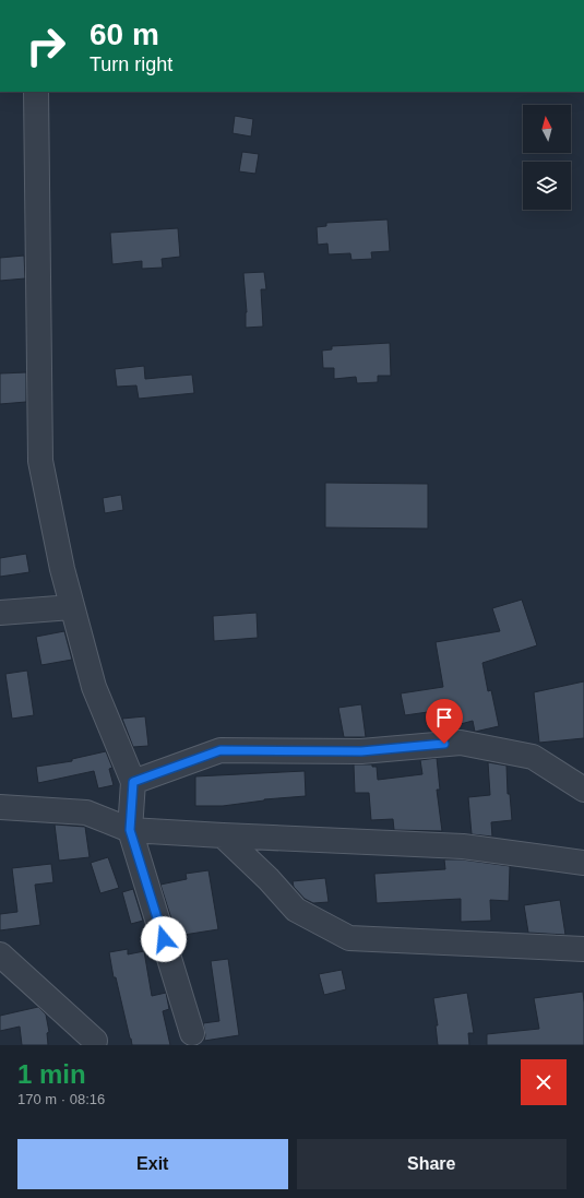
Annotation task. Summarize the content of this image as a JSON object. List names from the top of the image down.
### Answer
{
  "north": "top",
  "page": {
    "turn": ["60 m", "Turn right"],
    "heading": ["1 min", "170 m · 08:16"],
    "buttons": ["Exit", "Share"]
  }
}
